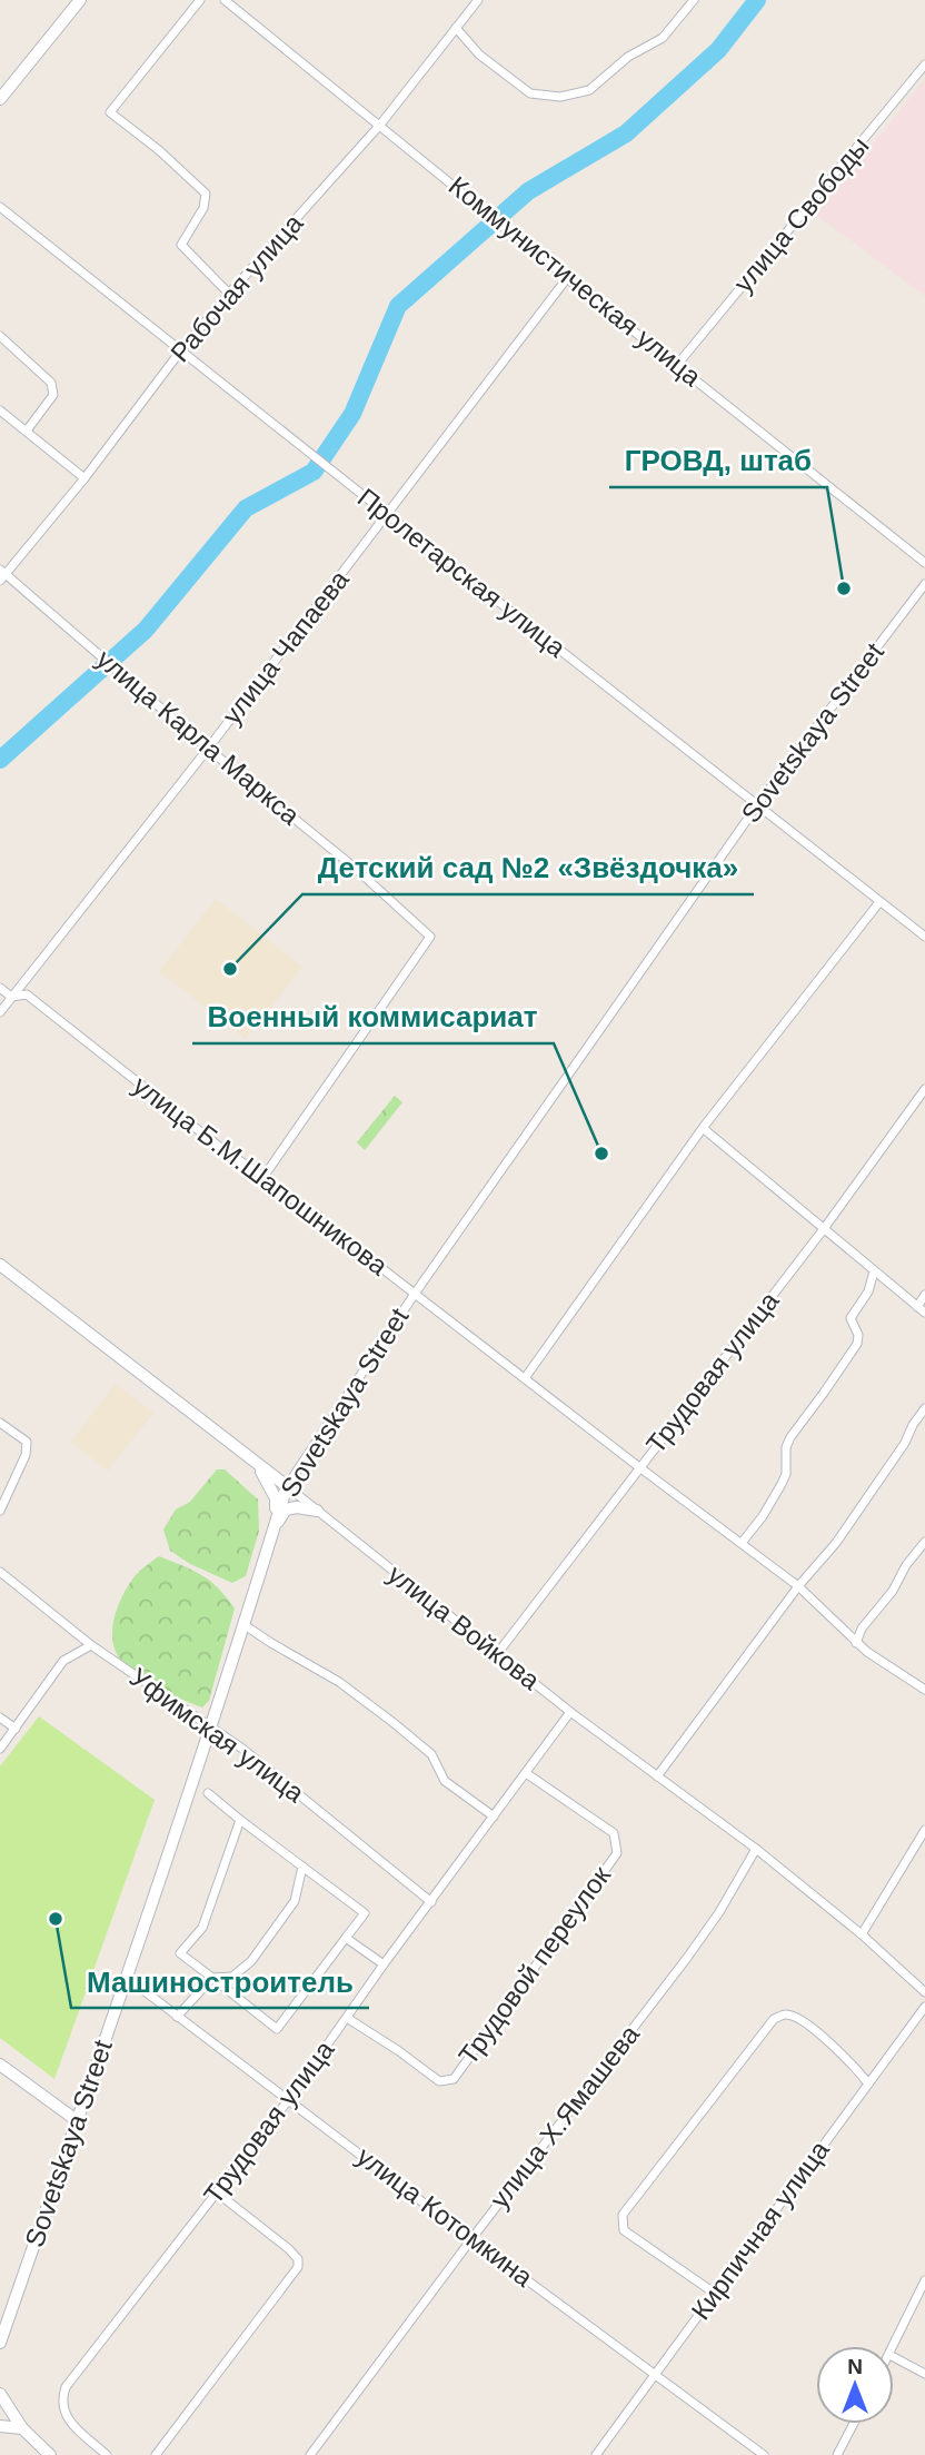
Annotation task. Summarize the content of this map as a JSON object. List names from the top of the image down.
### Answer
{
  "streets": {
    "main road": ["Sovetskaya Street", "улица Войкова"],
    "street": [
      "улица Свободы",
      "Коммунистическая улица",
      "Рабочая улица",
      "Пролетарская улица",
      "улица Чапаева",
      "улица Карла Маркса",
      "улица Б.М.Шапошникова",
      "Трудовая улица",
      "Уфимская улица",
      "Трудовой переулок",
      "улица Х.Ямашева",
      "улица Котомкина",
      "Кирпичная улица"
    ]
  },
  "crossings": [
    ["улица Свободы", "Коммунистическая улица"],
    ["Коммунистическая улица", "Рабочая улица"],
    ["Коммунистическая улица", "улица Чапаева"],
    ["Рабочая улица", "Пролетарская улица"],
    ["Рабочая улица", "улица Карла Маркса"],
    ["Пролетарская улица", "улица Чапаева"],
    ["Пролетарская улица", "Sovetskaya Street"],
    ["улица Чапаева", "улица Карла Маркса"],
    ["улица Чапаева", "улица Б.М.Шапошникова"],
    ["Sovetskaya Street", "улица Б.М.Шапошникова"],
    ["Sovetskaya Street", "улица Войкова"],
    ["Sovetskaya Street", "Уфимская улица"],
    ["Sovetskaya Street", "улица Котомкина"],
    ["улица Карла Маркса", "улица Б.М.Шапошникова"],
    ["улица Б.М.Шапошникова", "Трудовая улица"],
    ["Трудовая улица", "улица Войкова"],
    ["Трудовая улица", "Уфимская улица"],
    ["Трудовая улица", "Трудовой переулок"],
    ["Трудовая улица", "улица Котомкина"],
    ["улица Войкова", "улица Х.Ямашева"],
    ["улица Х.Ямашева", "улица Котомкина"],
    ["улица Котомкина", "Кирпичная улица"]
  ],
  "places": [
    "ГРОВД, штаб",
    "Детский сад №2 «Звёздочка»",
    "Военный коммисариат",
    "Машиностроитель"
  ],
  "north": "top"
}
